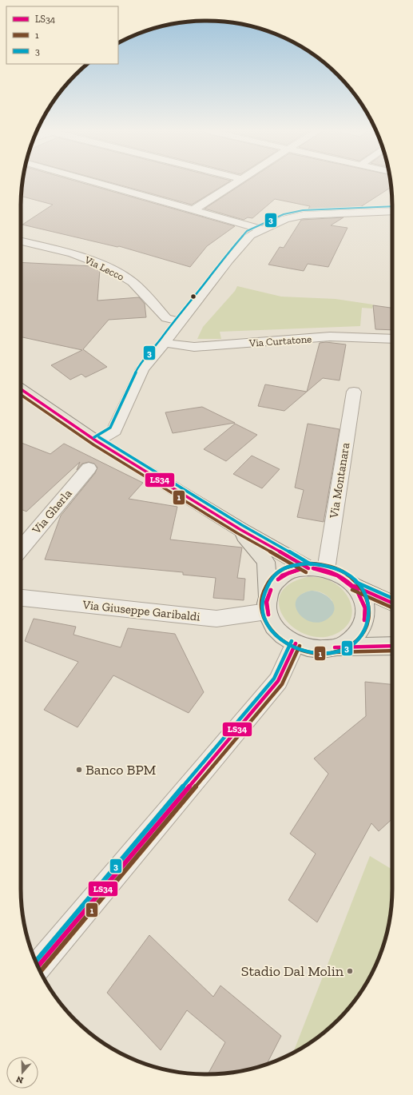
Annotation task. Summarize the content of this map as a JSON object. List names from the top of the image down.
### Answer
{
  "streets": {
    "street": [
      "Via Lecco",
      "Via Curtatone",
      "Via Montanara",
      "Via Gherla",
      "Via Giuseppe Garibaldi"
    ]
  },
  "crossings": [
    ["Via Montanara", "Via Giuseppe Garibaldi"]
  ],
  "places": ["Banco BPM", "Stadio Dal Molin"],
  "lines": ["transit line 3", "transit line LS34", "transit line 1"],
  "legend": ["LS34", "1", "3"],
  "north": "bottom"
}
